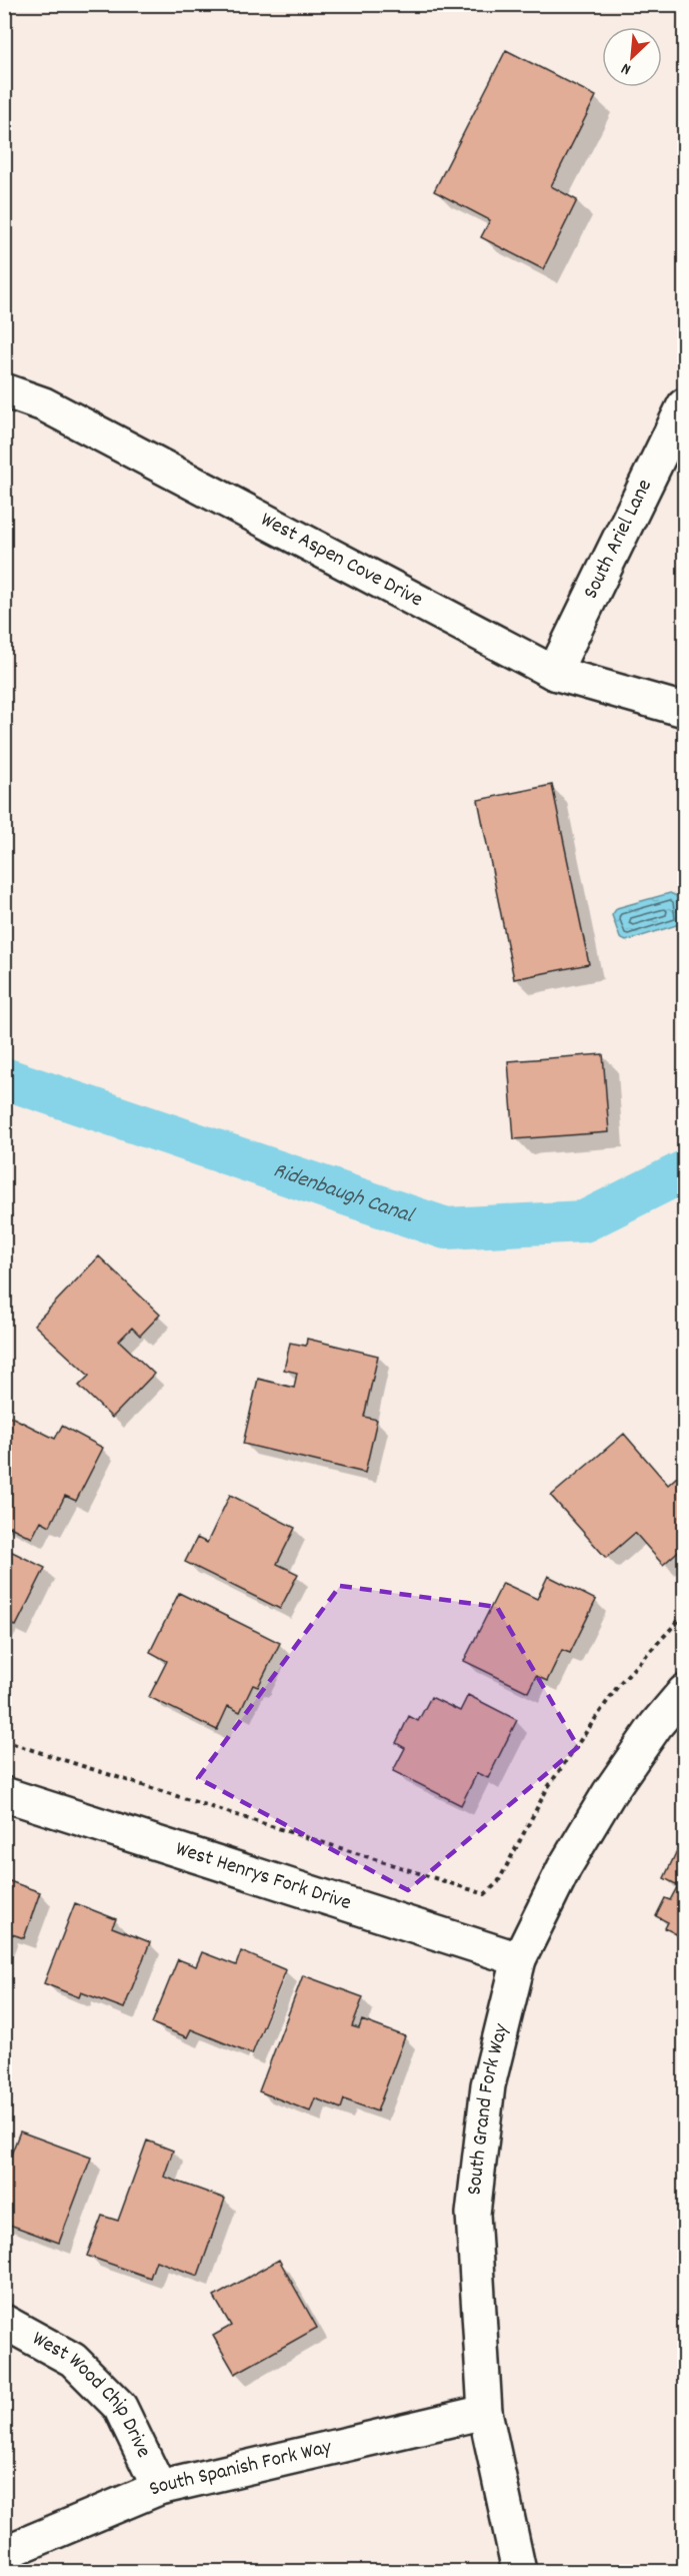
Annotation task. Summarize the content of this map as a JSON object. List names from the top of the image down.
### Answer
{
  "streets": {
    "street": [
      "South Ariel Lane",
      "West Aspen Cove Drive",
      "West Henrys Fork Drive",
      "South Grand Fork Way",
      "West Wood Chip Drive",
      "South Spanish Fork Way"
    ]
  },
  "crossings": [
    ["South Ariel Lane", "West Aspen Cove Drive"],
    ["West Henrys Fork Drive", "South Grand Fork Way"],
    ["South Grand Fork Way", "South Spanish Fork Way"],
    ["West Wood Chip Drive", "South Spanish Fork Way"]
  ],
  "water": ["Ridenbaugh Canal"],
  "north": "bottom left"
}
